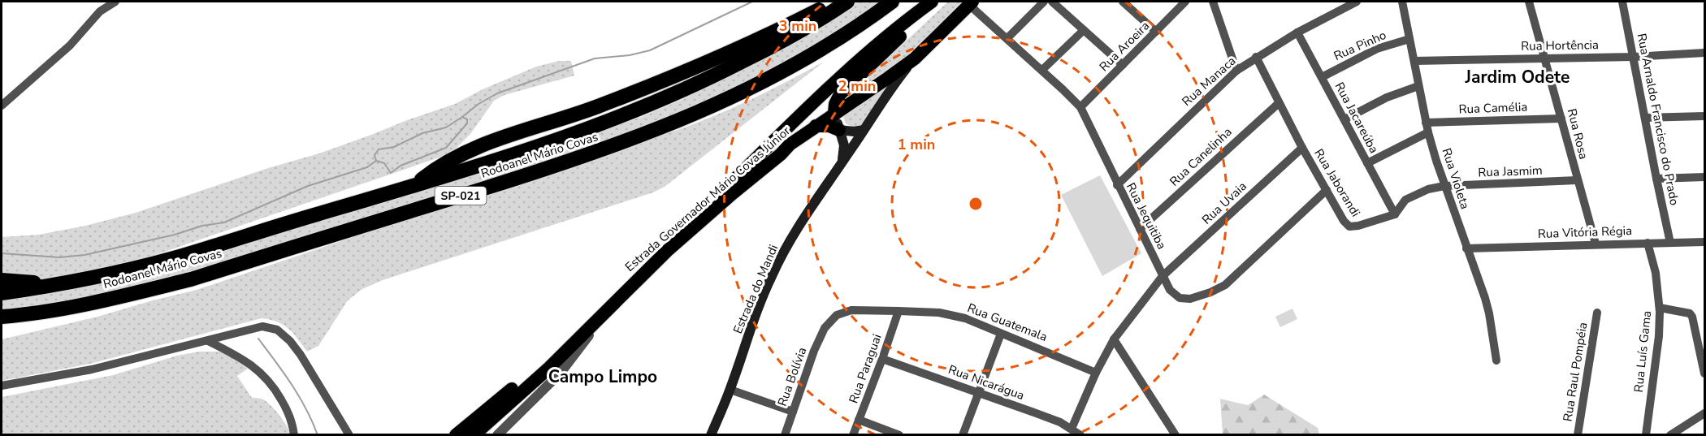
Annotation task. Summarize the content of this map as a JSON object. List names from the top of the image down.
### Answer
{
  "streets": {
    "highway": ["Rodoanel Mário Covas", "SP-021", "Estrada Governador Mário Covas Júnior"],
    "main road": ["Estrada do Mandi"],
    "street": [
      "Rua Pinho",
      "Rua Hortência",
      "Rua Aroeira",
      "Rua Manaca",
      "Rua Camélia",
      "Rua Jacareúba",
      "Rua Arnaldo Francisco do Prado",
      "Rua Rosa",
      "Rua Canelinha",
      "Rua Jasmim",
      "Rua Violeta",
      "Rua Jaborandi",
      "Rua Uvaia",
      "Rua Jequitiba",
      "Rua Vitória Régia",
      "Rua Guatemala",
      "Rua Luís Gama",
      "Rua Paraguai",
      "Rua Raul Pompéia",
      "Rua Bolívia",
      "Rua Nicarágua"
    ]
  },
  "crossings": [
    ["Rua Pinho", "Rua Jacareúba"],
    ["Rua Pinho", "Rua Violeta"],
    ["Rua Hortência", "Rua Arnaldo Francisco do Prado"],
    ["Rua Hortência", "Rua Rosa"],
    ["Rua Hortência", "Rua Violeta"],
    ["Rua Aroeira", "Rua Jequitiba"],
    ["Rua Manaca", "Rua Jacareúba"],
    ["Rua Manaca", "Rua Jaborandi"],
    ["Rua Manaca", "Rua Jequitiba"],
    ["Rua Camélia", "Rua Rosa"],
    ["Rua Camélia", "Rua Violeta"],
    ["Rua Jacareúba", "Rua Jaborandi"],
    ["Rua Arnaldo Francisco do Prado", "Rua Vitória Régia"],
    ["Rua Rosa", "Rua Jasmim"],
    ["Rua Rosa", "Rua Vitória Régia"],
    ["Rua Canelinha", "Rua Jaborandi"],
    ["Rua Canelinha", "Rua Jequitiba"],
    ["Rua Jasmim", "Rua Violeta"],
    ["Rua Jasmim", "Rua Jaborandi"],
    ["Rua Violeta", "Rua Jaborandi"],
    ["Rua Violeta", "Rua Vitória Régia"],
    ["Rua Jaborandi", "Rua Uvaia"],
    ["Rua Jaborandi", "Rua Jequitiba"],
    ["Estrada Governador Mário Covas Júnior", "Rua Jequitiba"],
    ["Estrada Governador Mário Covas Júnior", "Estrada do Mandi"],
    ["Rua Uvaia", "Rua Jequitiba"],
    ["Rua Uvaia", "Rua Guatemala"],
    ["Rua Uvaia", "Rua Nicarágua"],
    ["Rua Vitória Régia", "Rua Luís Gama"],
    ["Rua Guatemala", "Rua Paraguai"],
    ["Rua Guatemala", "Rua Bolívia"],
    ["Rua Paraguai", "Rua Nicarágua"]
  ],
  "districts": ["Jardim Odete", "Campo Limpo"],
  "rings": ["3 min", "2 min", "1 min"]
}
